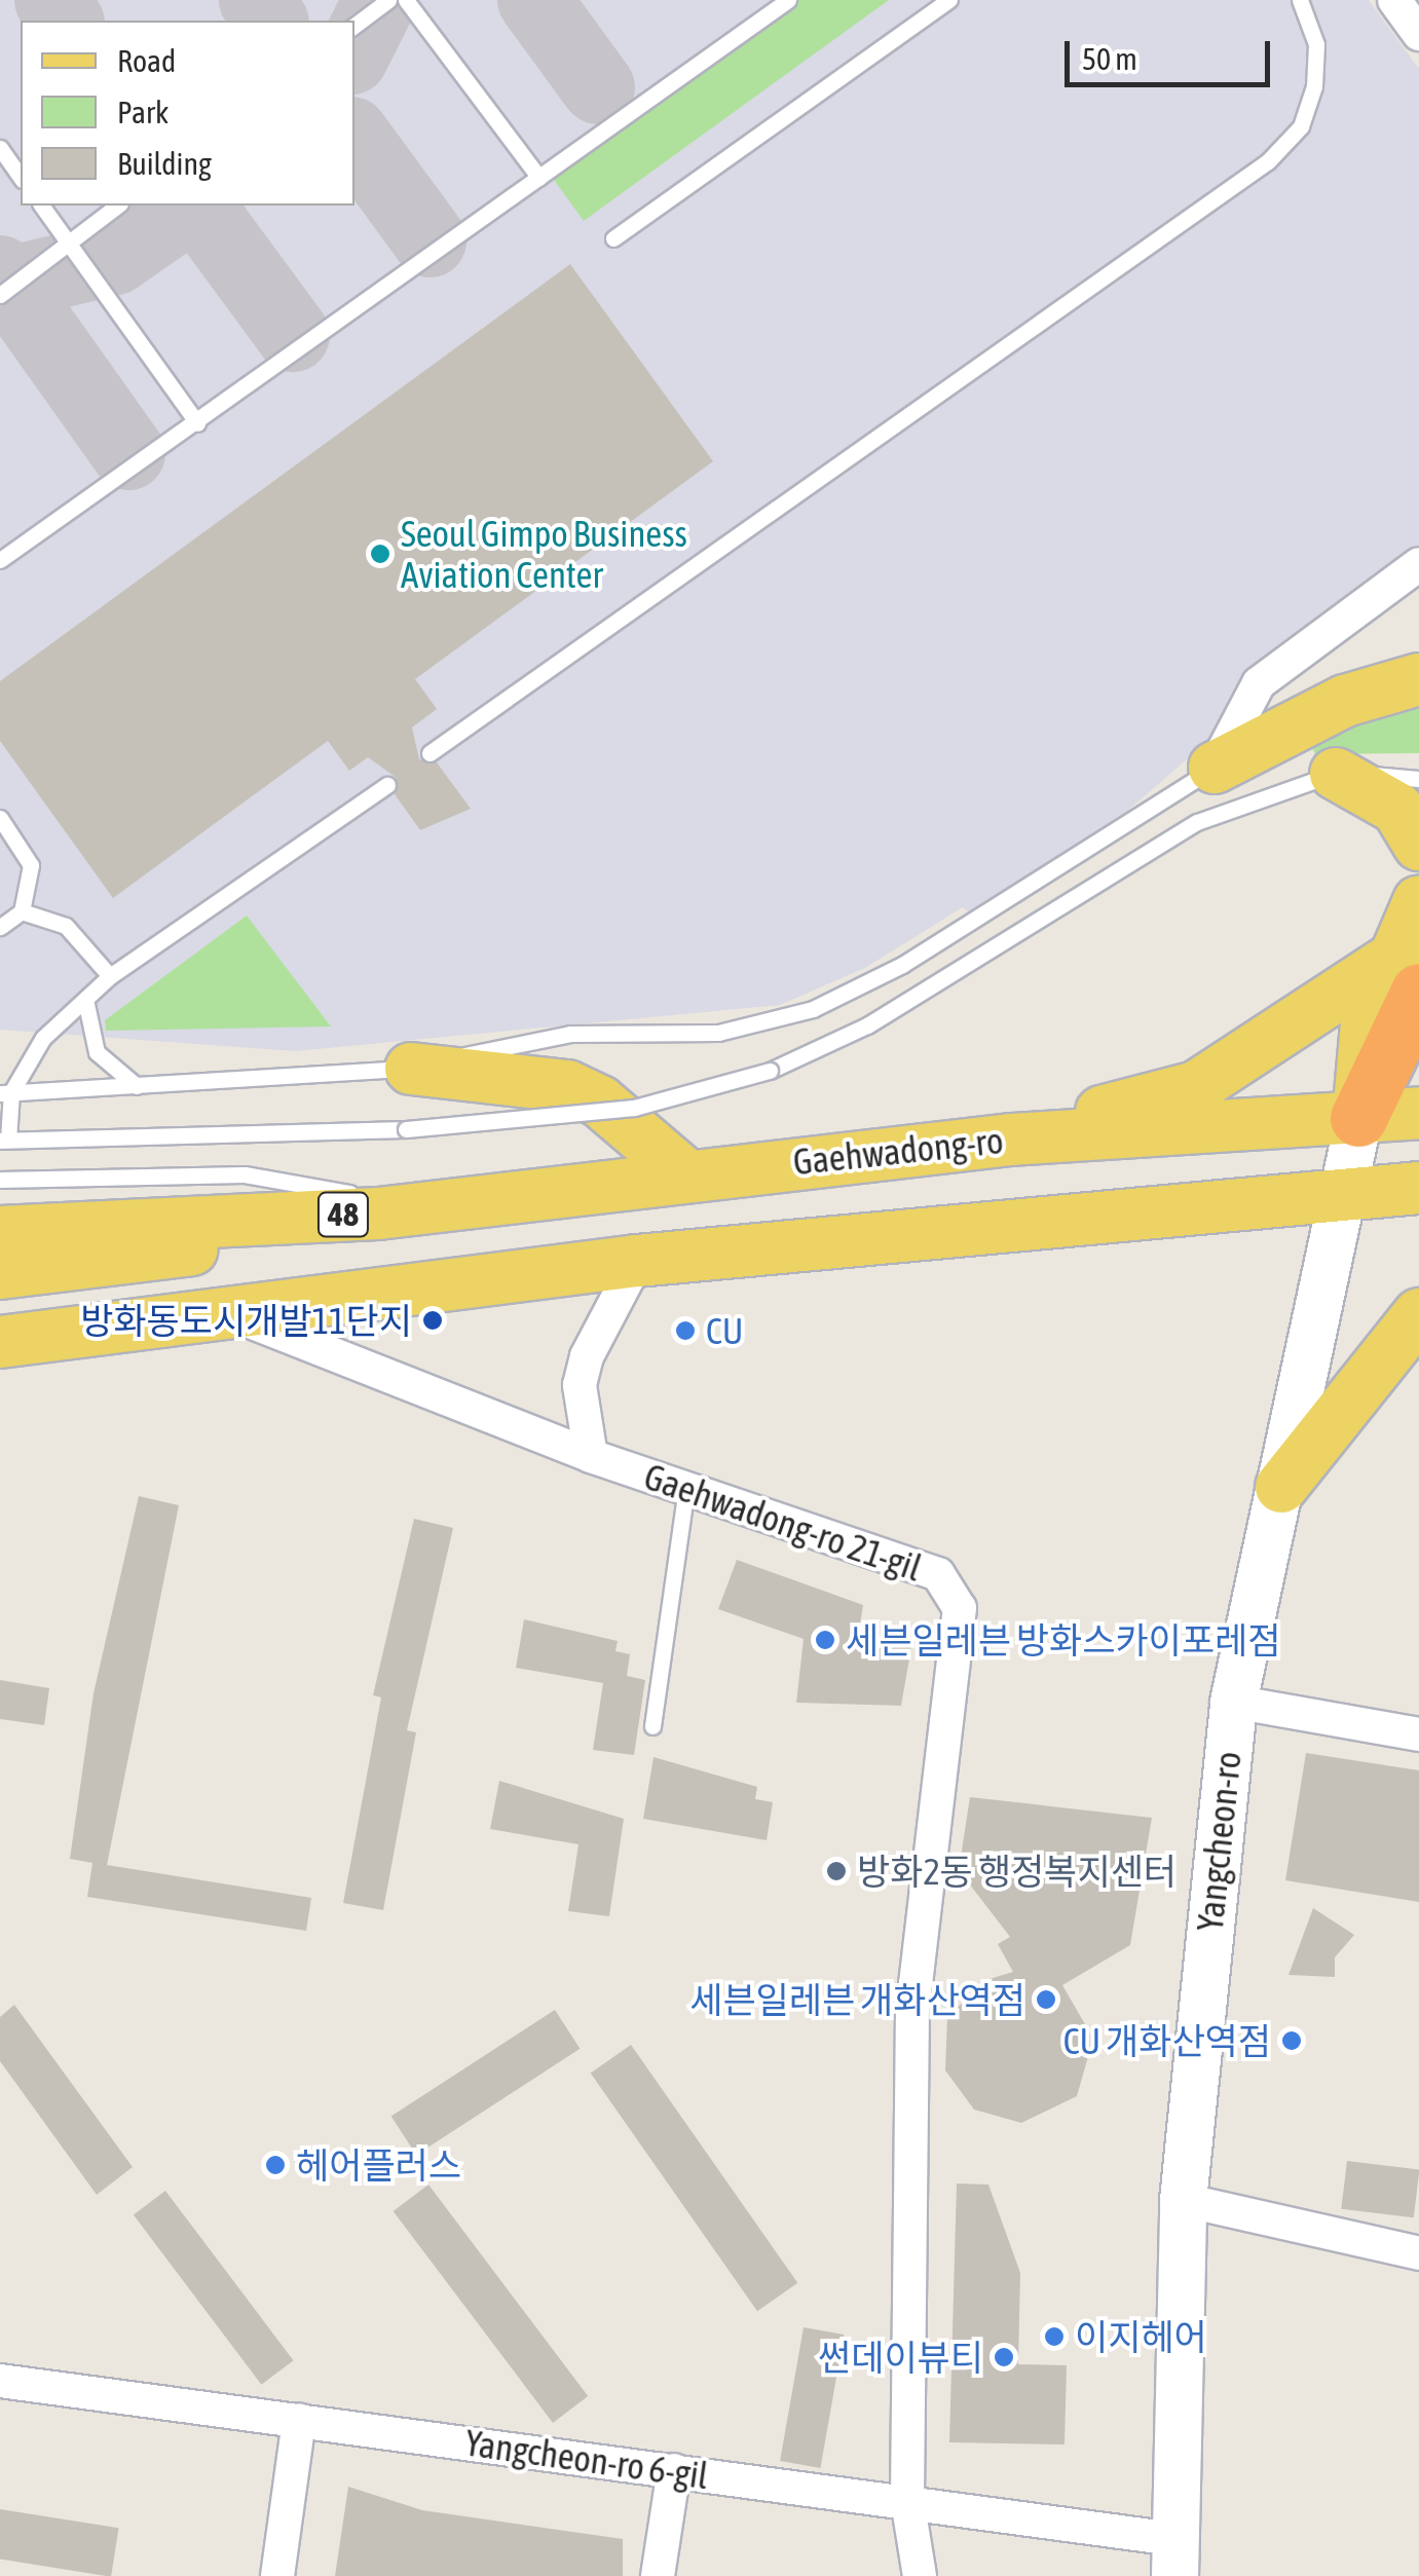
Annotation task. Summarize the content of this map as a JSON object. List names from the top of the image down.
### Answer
{
  "streets": {
    "main road": ["Gaehwadong-ro", "48", "Yangcheon-ro"],
    "street": ["Gaehwadong-ro 21-gil", "Yangcheon-ro 6-gil"]
  },
  "crossings": [
    ["Gaehwadong-ro", "Yangcheon-ro"],
    ["Gaehwadong-ro 21-gil", "Yangcheon-ro 6-gil"],
    ["Yangcheon-ro", "Yangcheon-ro 6-gil"]
  ],
  "places": [
    "Seoul Gimpo Business Aviation Center",
    "방화동도시개발11단지",
    "CU",
    "세븐일레븐 방화스카이포레점",
    "방화2동 행정복지센터",
    "세븐일레븐 개화산역점",
    "CU 개화산역점",
    "헤어플러스",
    "이지헤어",
    "썬데이뷰티"
  ],
  "legend": ["Road", "Park", "Building"],
  "scale_bar": "50 m"
}
